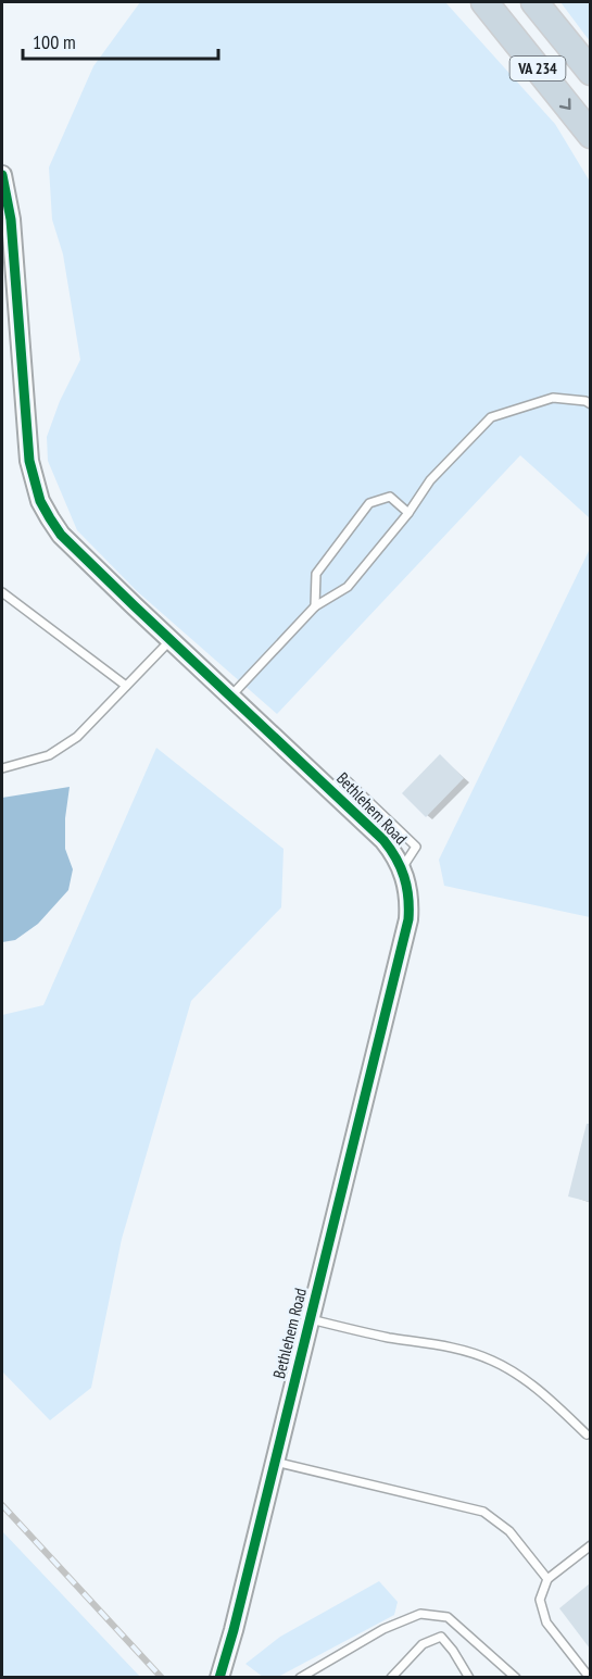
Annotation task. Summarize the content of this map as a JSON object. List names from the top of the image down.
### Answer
{
  "streets": {
    "highway": ["VA 234"],
    "street": ["Bethlehem Road"]
  },
  "scale_bar": "100 m"
}
